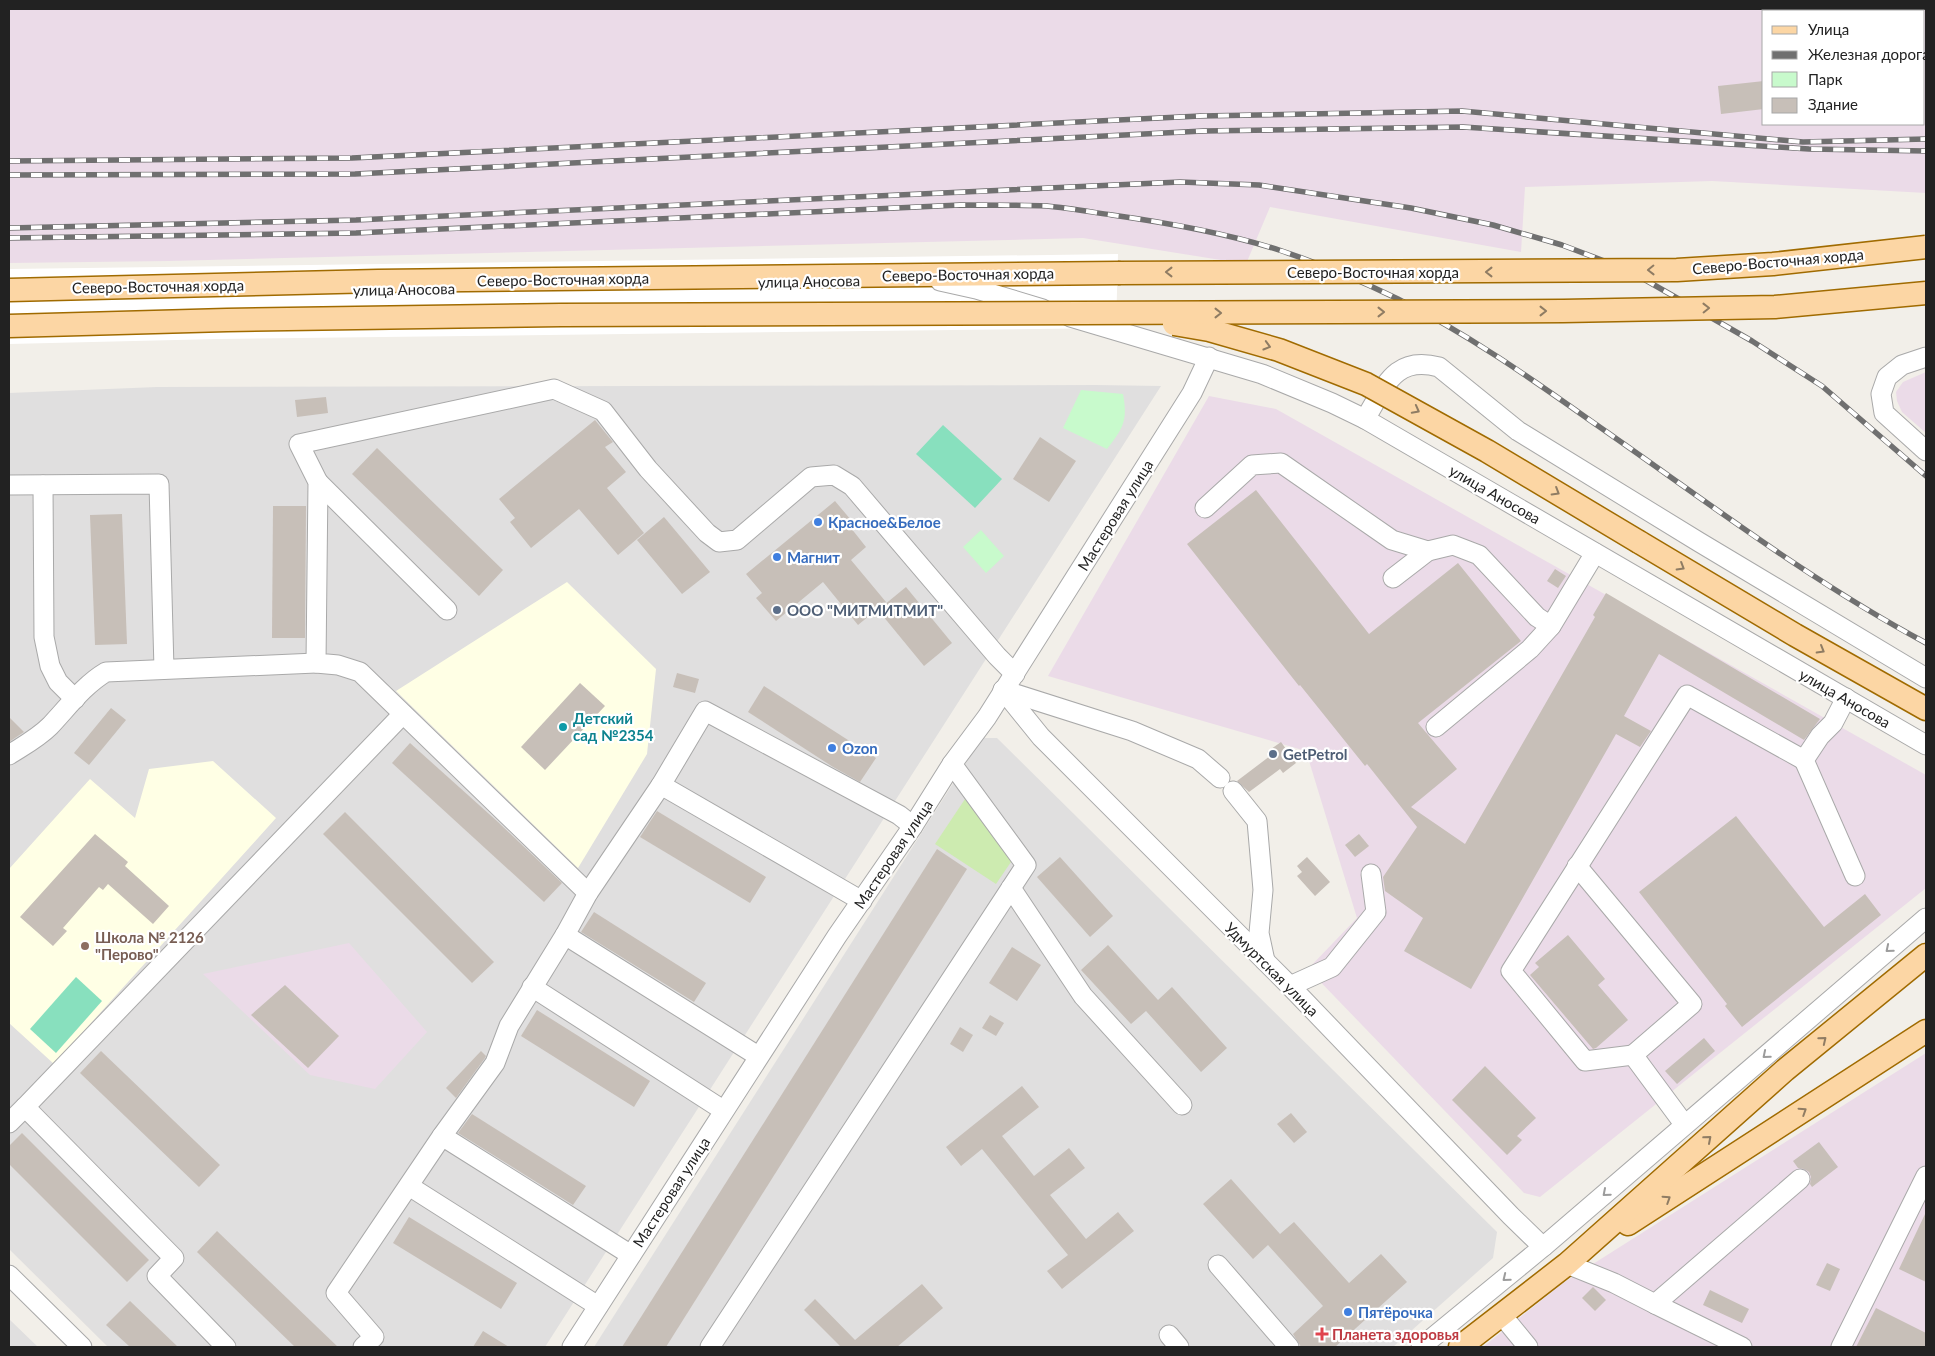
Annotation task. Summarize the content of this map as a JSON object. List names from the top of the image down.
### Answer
{
  "streets": {
    "main road": ["Северо-Восточная хорда"],
    "street": ["улица Аносова", "Мастеровая улица", "Удмуртская улица"]
  },
  "crossings": [
    ["улица Аносова", "Мастеровая улица"],
    ["Мастеровая улица", "Удмуртская улица"]
  ],
  "places": {
    "other": [
      "Красное&Белое",
      "Магнит",
      "ООО \"МИТМИТМИТ\"",
      "Детский сад №2354",
      "Ozon",
      "GetPetrol",
      "Школа № 2126 \"Перово\"",
      "Пятёрочка"
    ],
    "health": ["Планета здоровья"]
  },
  "legend": [
    "Улица",
    "Железная дорога",
    "Парк",
    "Здание"
  ]
}
